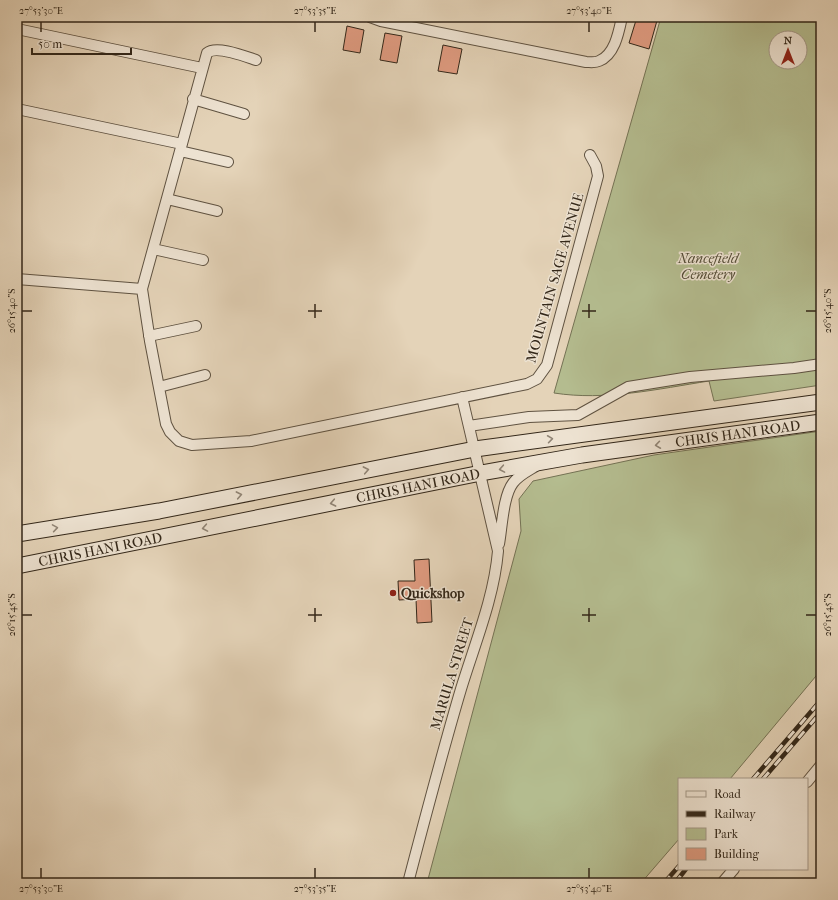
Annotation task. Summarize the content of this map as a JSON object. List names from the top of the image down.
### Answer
{
  "streets": {
    "main road": ["CHRIS HANI ROAD"],
    "street": ["MOUNTAIN SAGE AVENUE", "MARULA STREET"]
  },
  "crossings": [
    ["CHRIS HANI ROAD", "MARULA STREET"]
  ],
  "parks": ["Nancefield Cemetery"],
  "places": ["Quickshop"],
  "legend": [
    "Road",
    "Railway",
    "Park",
    "Building"
  ],
  "scale_bar": "50 m",
  "north": "top",
  "coordinates": [
    "27°53'30\"E",
    "27°53'35\"E",
    "27°53'40\"E",
    "26°15'40\"S",
    "26°15'45\"S"
  ]
}
